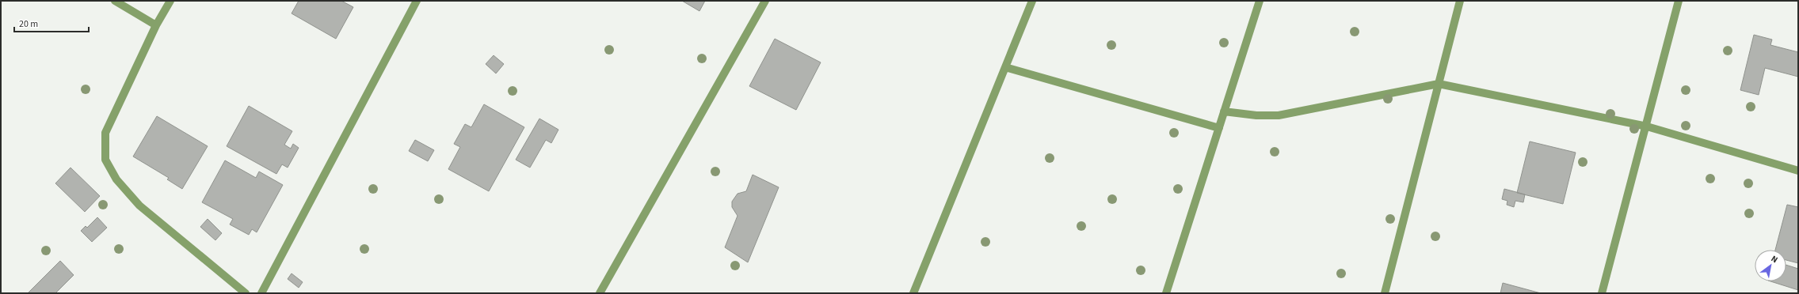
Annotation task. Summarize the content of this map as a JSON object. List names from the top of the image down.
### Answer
{
  "scale_bar": "20 m",
  "north": "top right"
}
